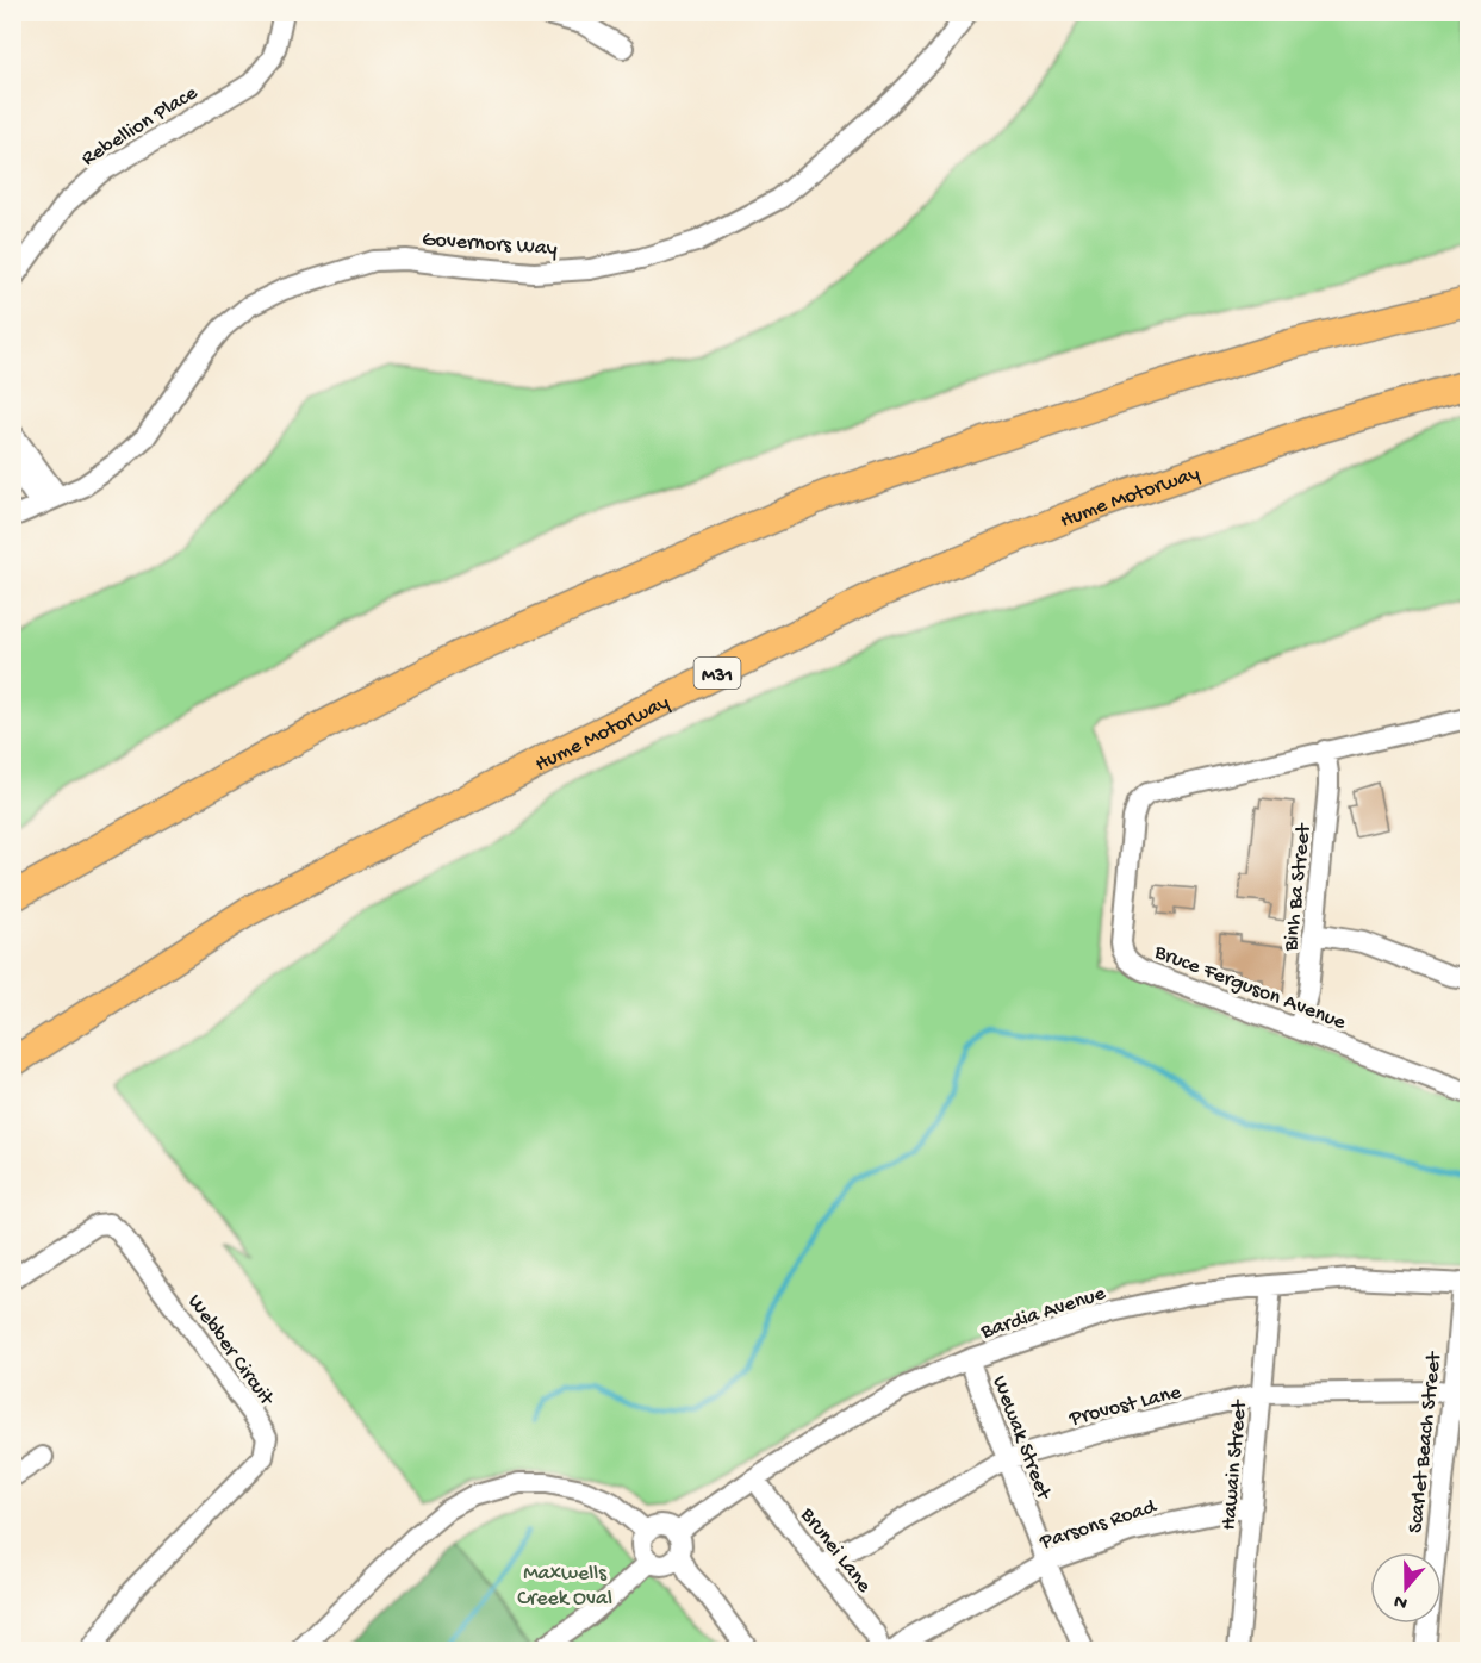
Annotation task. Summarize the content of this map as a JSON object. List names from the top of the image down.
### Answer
{
  "streets": {
    "highway": ["Hume Motorway", "M31"],
    "street": [
      "Rebellion Place",
      "Governors Way",
      "Binh Ba Street",
      "Bruce Ferguson Avenue",
      "Bardia Avenue",
      "Webber Circuit",
      "Provost Lane",
      "Wewak Street",
      "Scarlet Beach Street",
      "Hawain Street",
      "Parsons Road",
      "Brunei Lane"
    ]
  },
  "crossings": [
    ["Binh Ba Street", "Bruce Ferguson Avenue"],
    ["Bardia Avenue", "Wewak Street"],
    ["Bardia Avenue", "Scarlet Beach Street"],
    ["Bardia Avenue", "Hawain Street"],
    ["Bardia Avenue", "Brunei Lane"],
    ["Provost Lane", "Wewak Street"],
    ["Provost Lane", "Scarlet Beach Street"],
    ["Provost Lane", "Hawain Street"],
    ["Provost Lane", "Brunei Lane"],
    ["Wewak Street", "Parsons Road"],
    ["Hawain Street", "Parsons Road"]
  ],
  "parks": ["Maxwells Creek Oval"],
  "north": "bottom"
}
